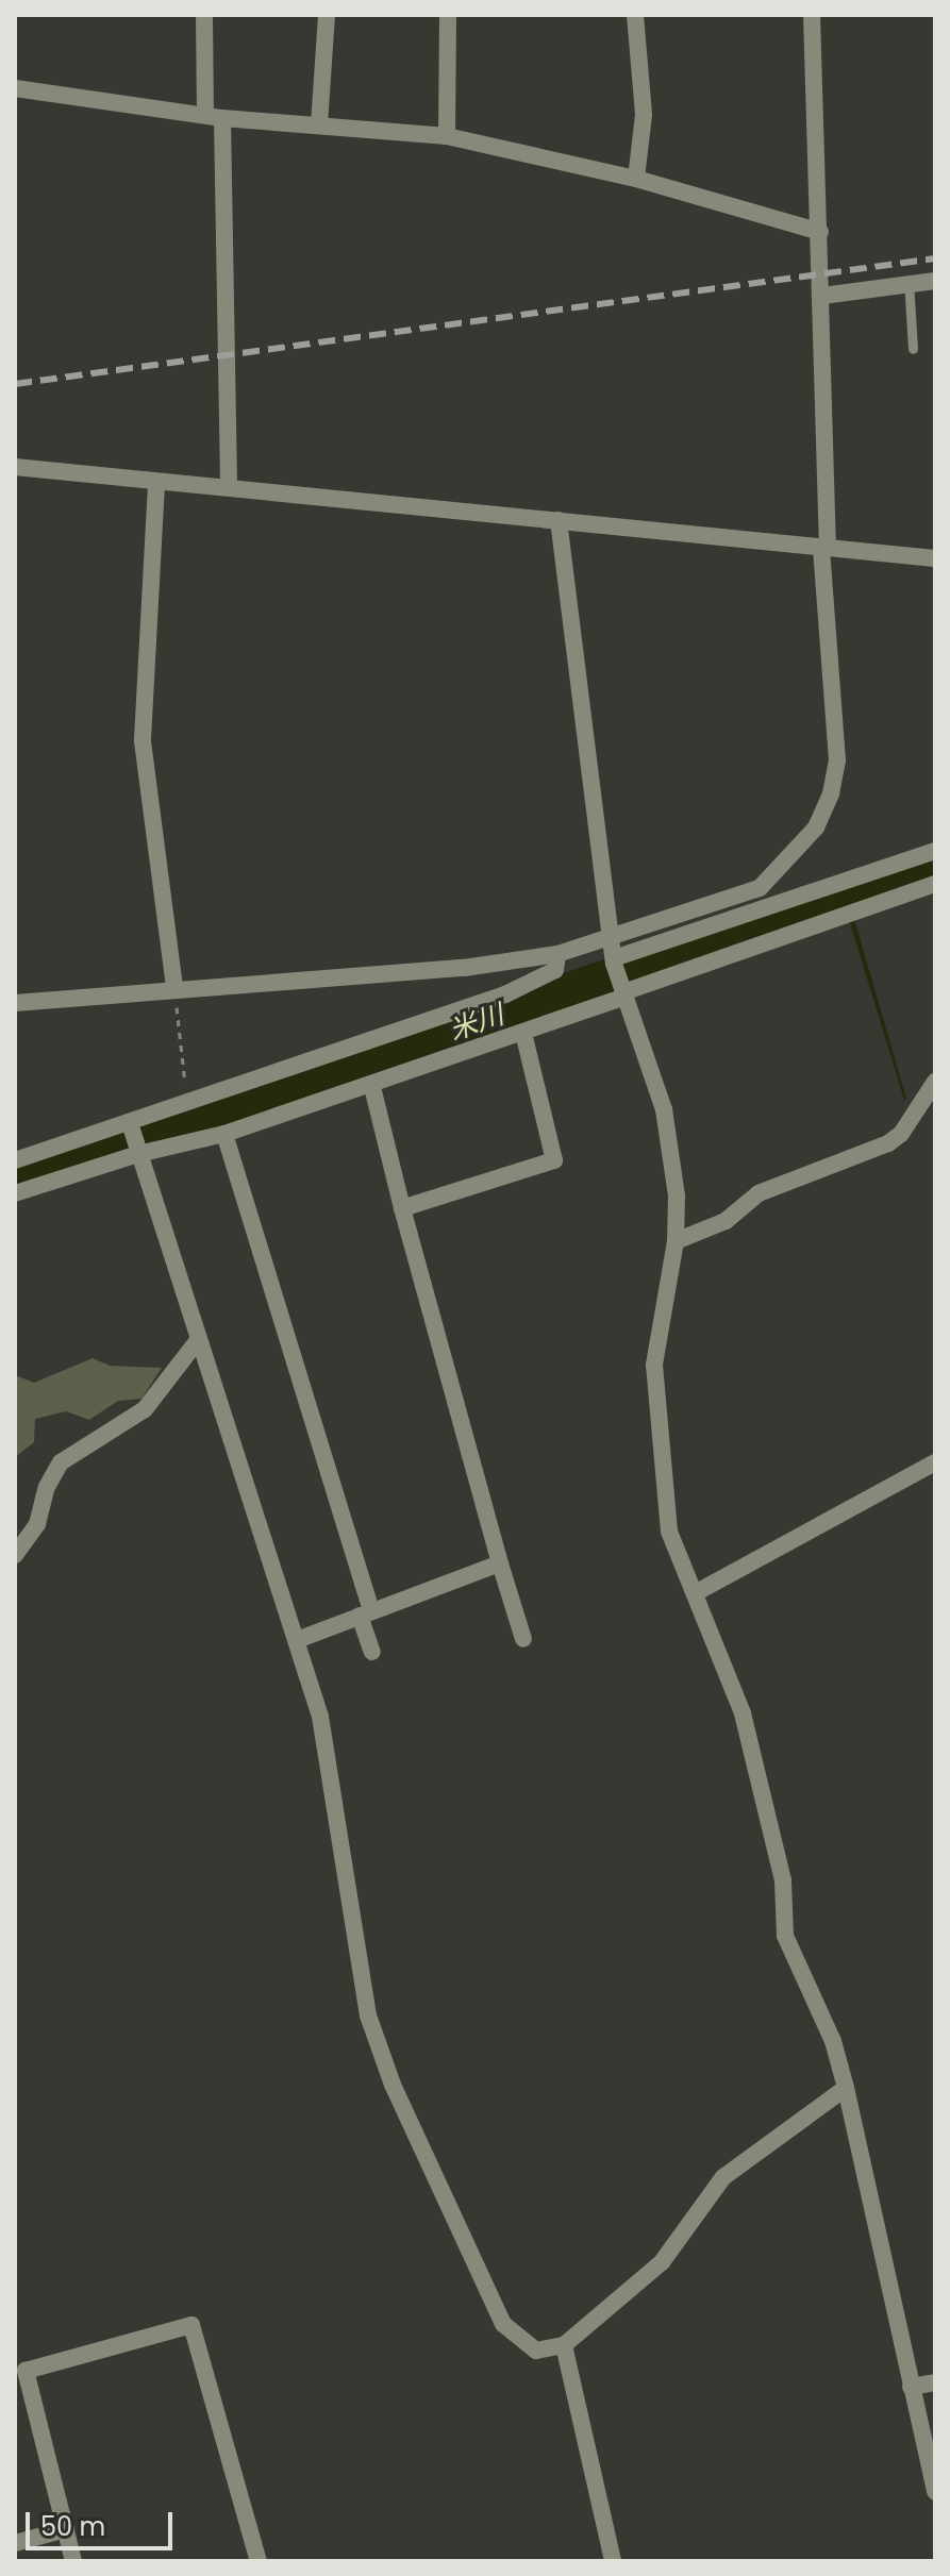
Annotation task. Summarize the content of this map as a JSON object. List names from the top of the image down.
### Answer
{
  "water": ["米川"],
  "scale_bar": "50 m"
}
